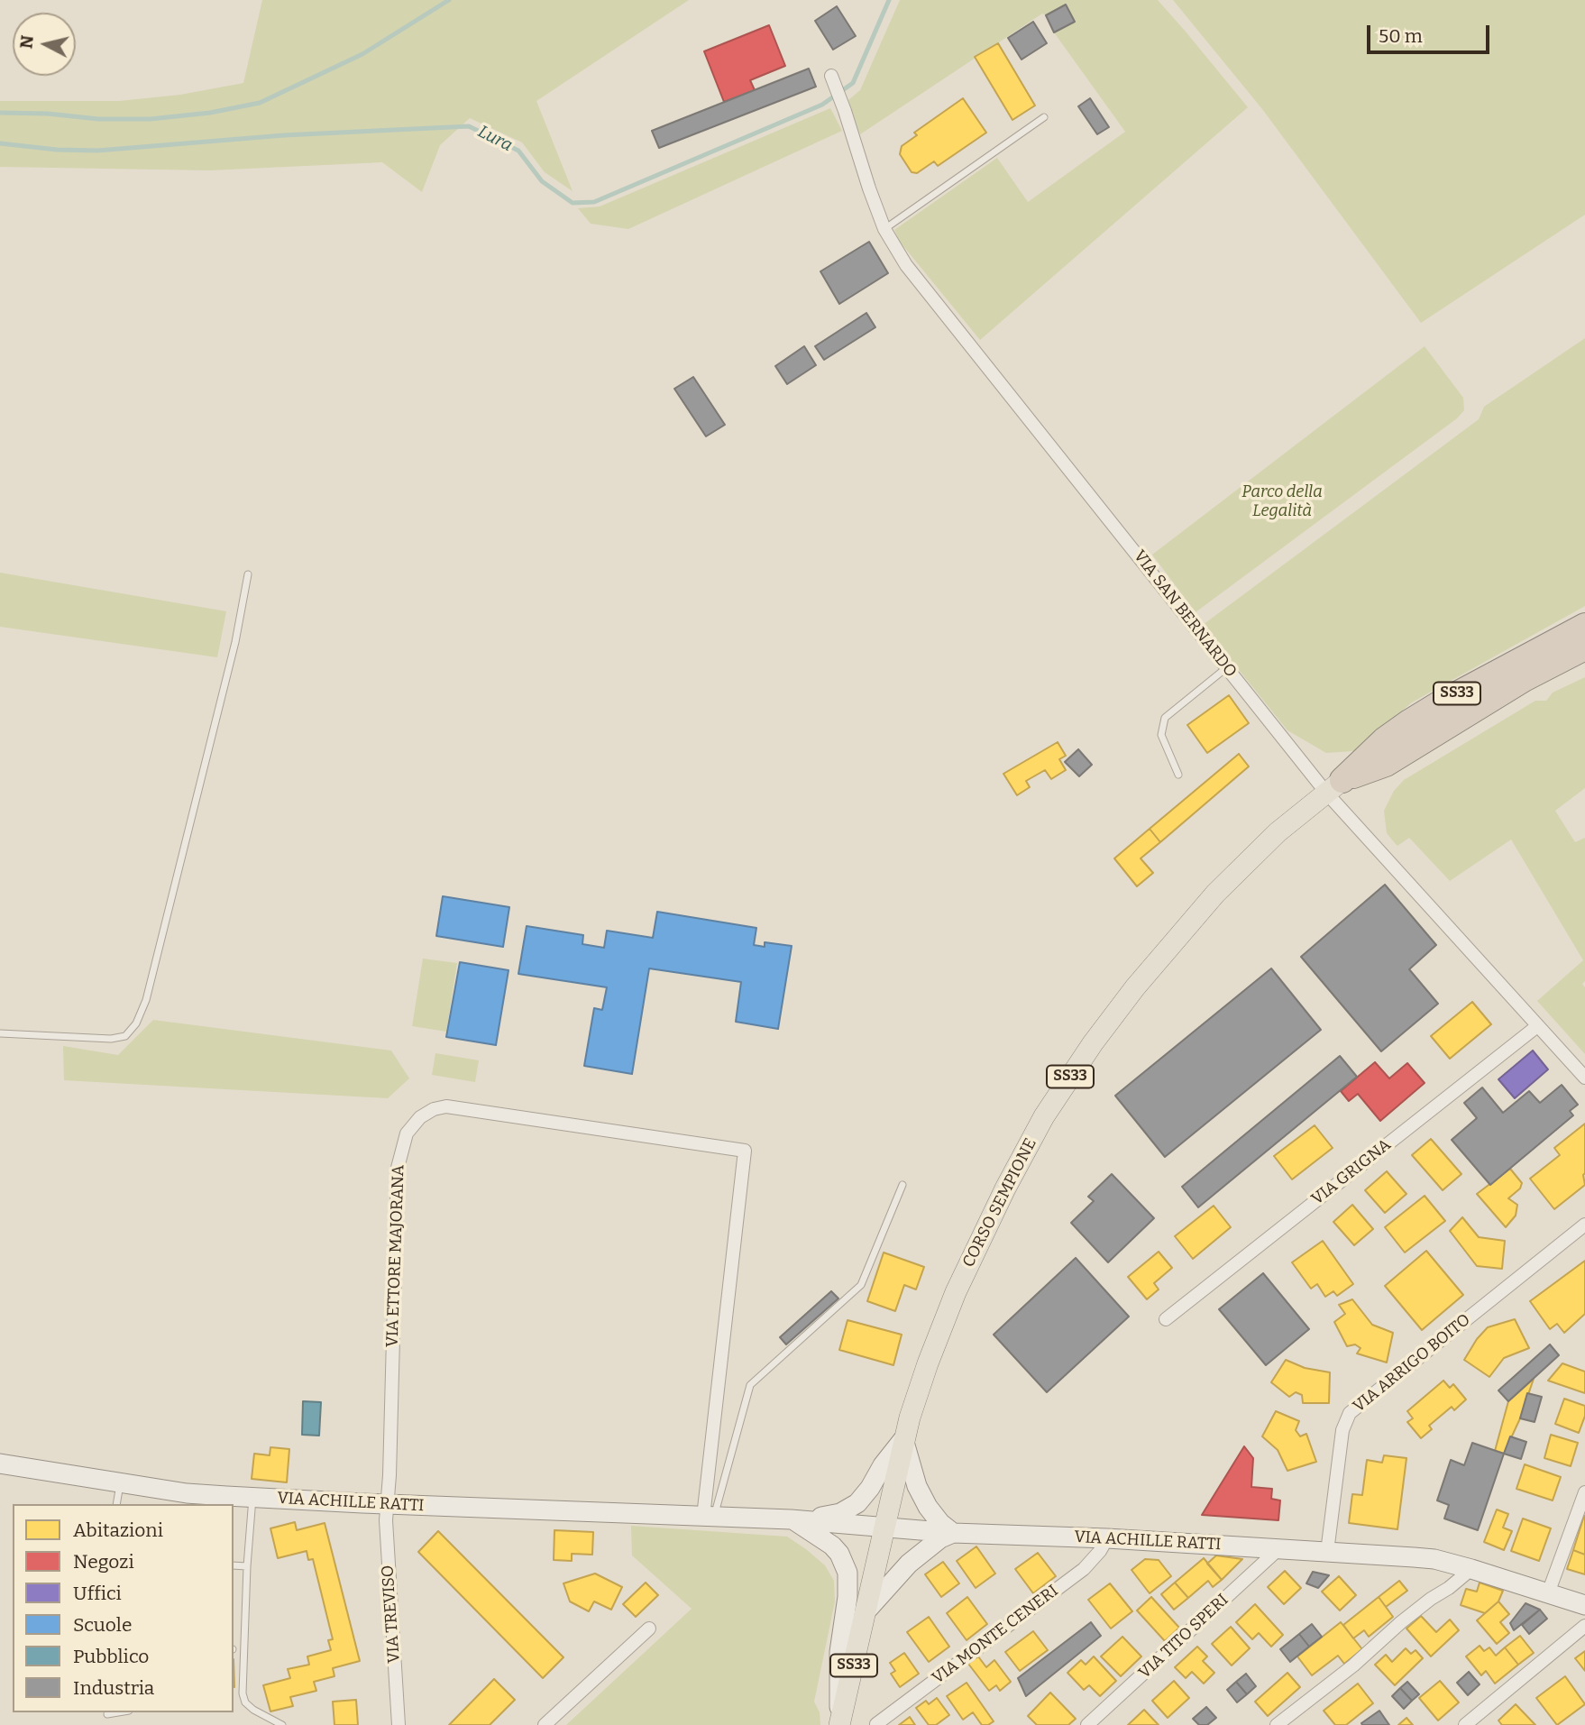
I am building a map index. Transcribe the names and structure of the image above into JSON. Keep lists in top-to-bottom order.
{
  "streets": {
    "highway": ["SS33", "CORSO SEMPIONE"],
    "street": [
      "VIA SAN BERNARDO",
      "VIA GRIGNA",
      "VIA ETTORE MAJORANA",
      "VIA ARRIGO BOITO",
      "VIA ACHILLE RATTI",
      "VIA TREVISO",
      "VIA MONTE CENERI",
      "VIA TITO SPERI"
    ]
  },
  "crossings": [
    ["VIA SAN BERNARDO", "VIA GRIGNA"],
    ["VIA SAN BERNARDO", "CORSO SEMPIONE"],
    ["CORSO SEMPIONE", "VIA ACHILLE RATTI"],
    ["VIA ETTORE MAJORANA", "VIA ACHILLE RATTI"],
    ["VIA ETTORE MAJORANA", "VIA TREVISO"],
    ["VIA ARRIGO BOITO", "VIA ACHILLE RATTI"],
    ["VIA ACHILLE RATTI", "VIA TREVISO"],
    ["VIA ACHILLE RATTI", "VIA MONTE CENERI"],
    ["VIA ACHILLE RATTI", "VIA TITO SPERI"]
  ],
  "water": ["Lura"],
  "parks": ["Parco della Legalità"],
  "legend": [
    "Abitazioni",
    "Negozi",
    "Uffici",
    "Scuole",
    "Pubblico",
    "Industria"
  ],
  "scale_bar": "50 m",
  "north": "left"
}
